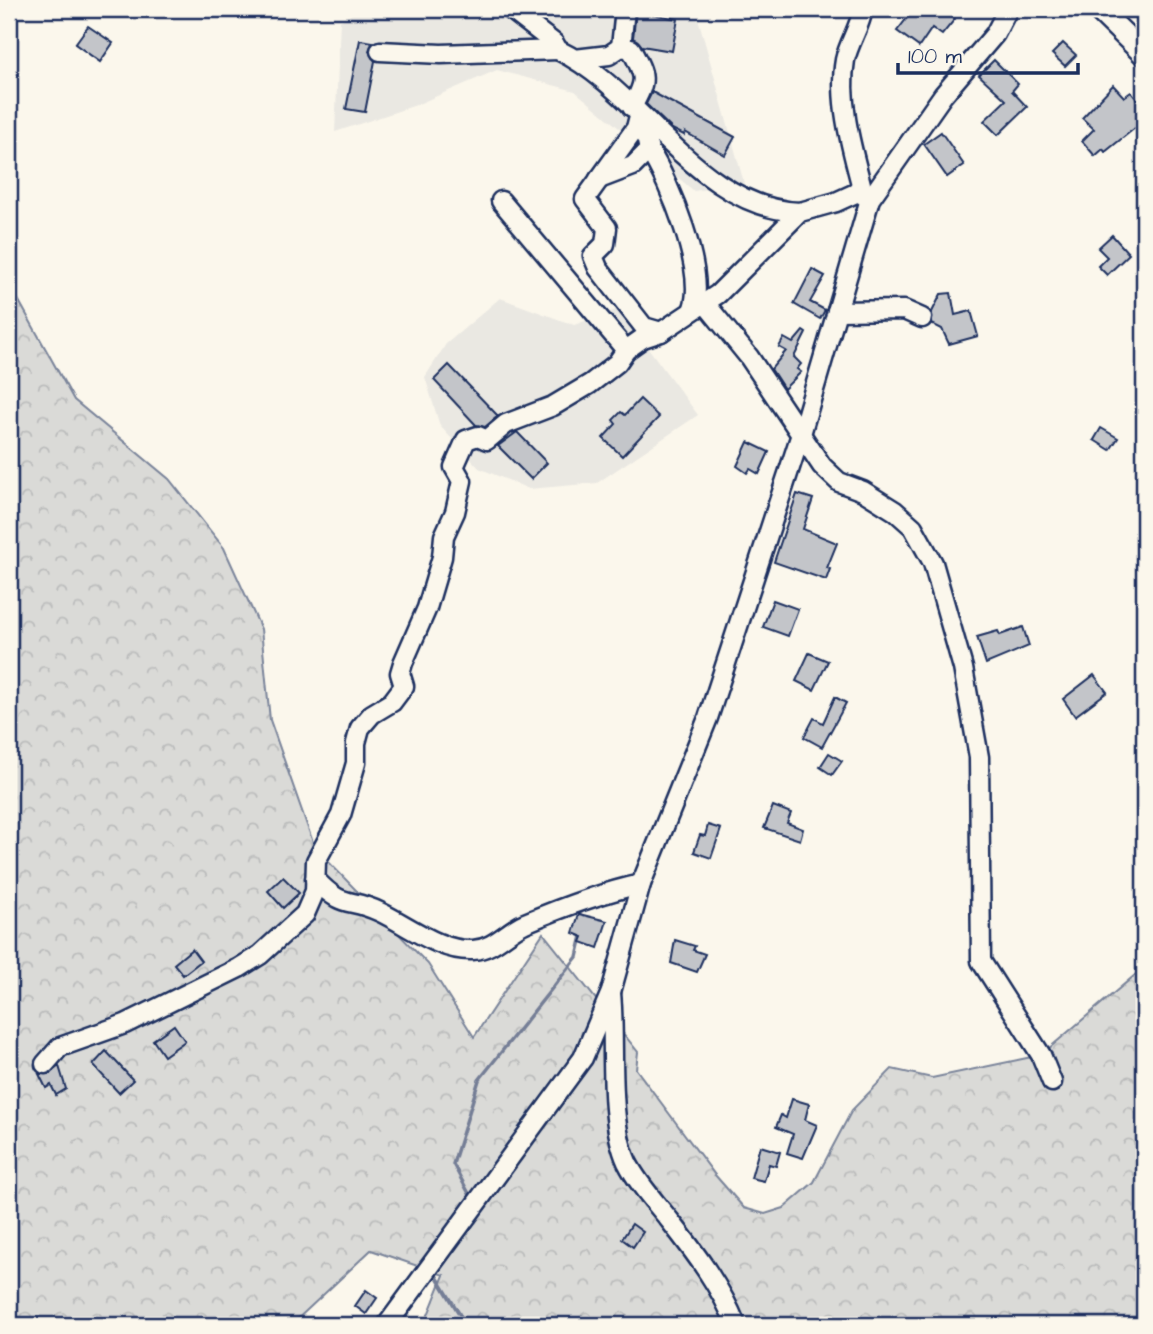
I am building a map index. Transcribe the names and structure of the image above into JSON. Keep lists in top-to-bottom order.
{
  "scale_bar": "100 m"
}
